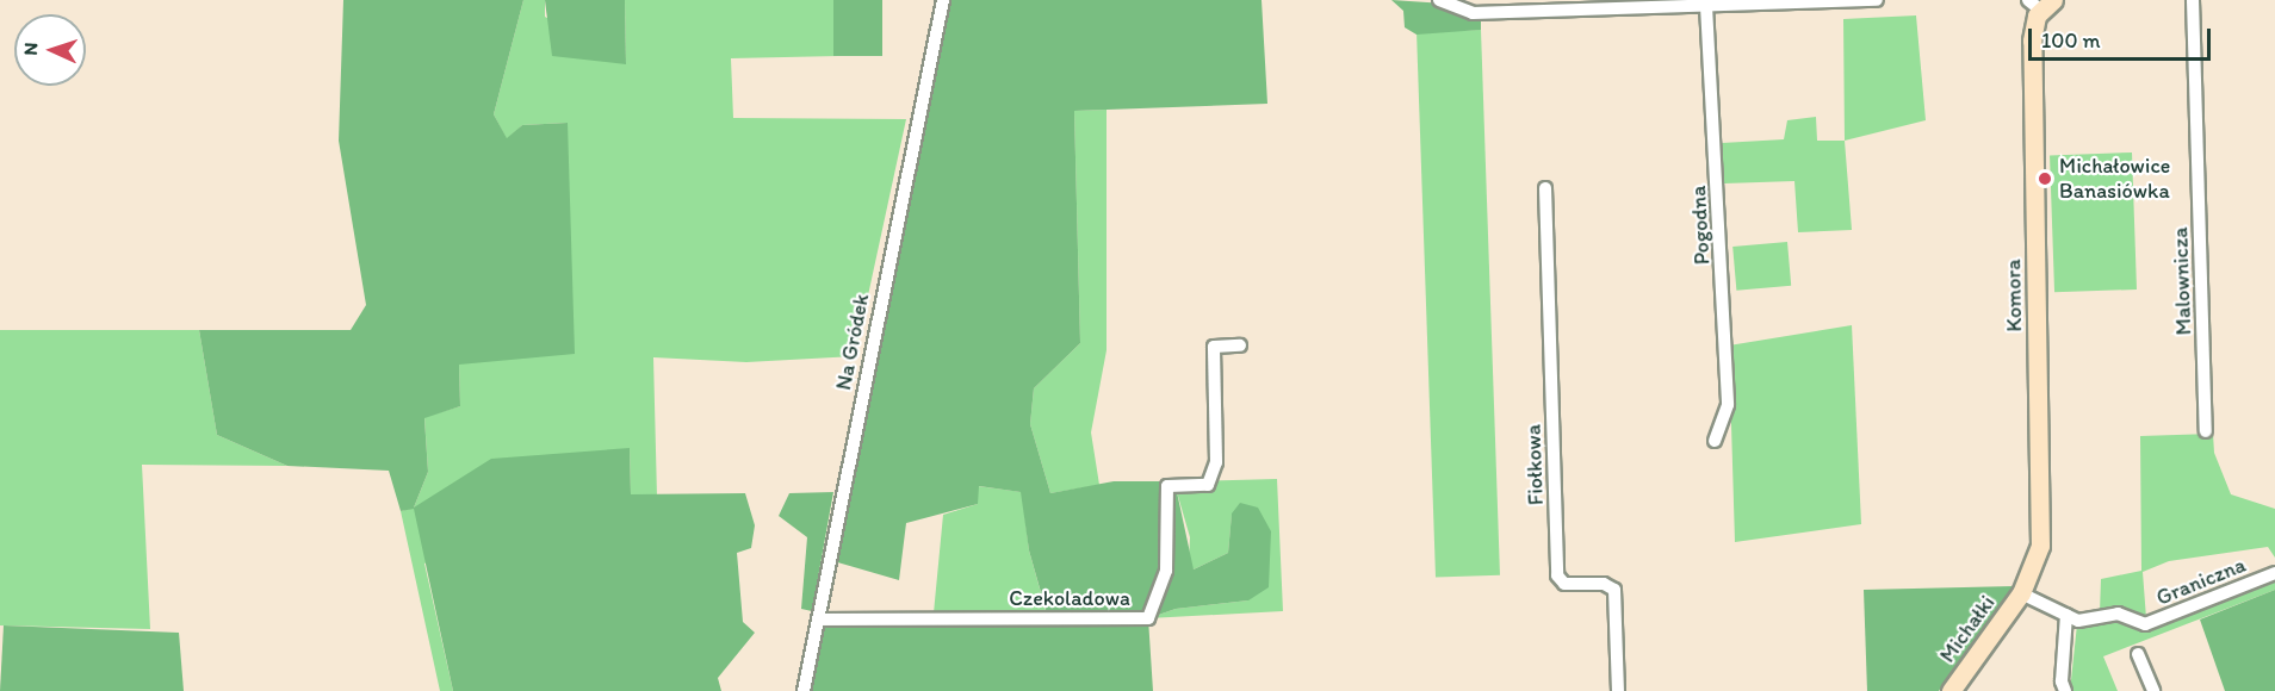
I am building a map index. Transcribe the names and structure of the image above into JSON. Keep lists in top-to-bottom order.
{
  "streets": {
    "street": [
      "Pogodna",
      "Malownicza",
      "Komora",
      "Na Gródek",
      "Fiołkowa",
      "Graniczna",
      "Czekoladowa",
      "Michałki"
    ]
  },
  "crossings": [
    ["Komora", "Graniczna"],
    ["Komora", "Michałki"],
    ["Na Gródek", "Czekoladowa"],
    ["Graniczna", "Michałki"]
  ],
  "places": ["Michałowice Banasiówka"],
  "scale_bar": "100 m",
  "north": "left"
}
